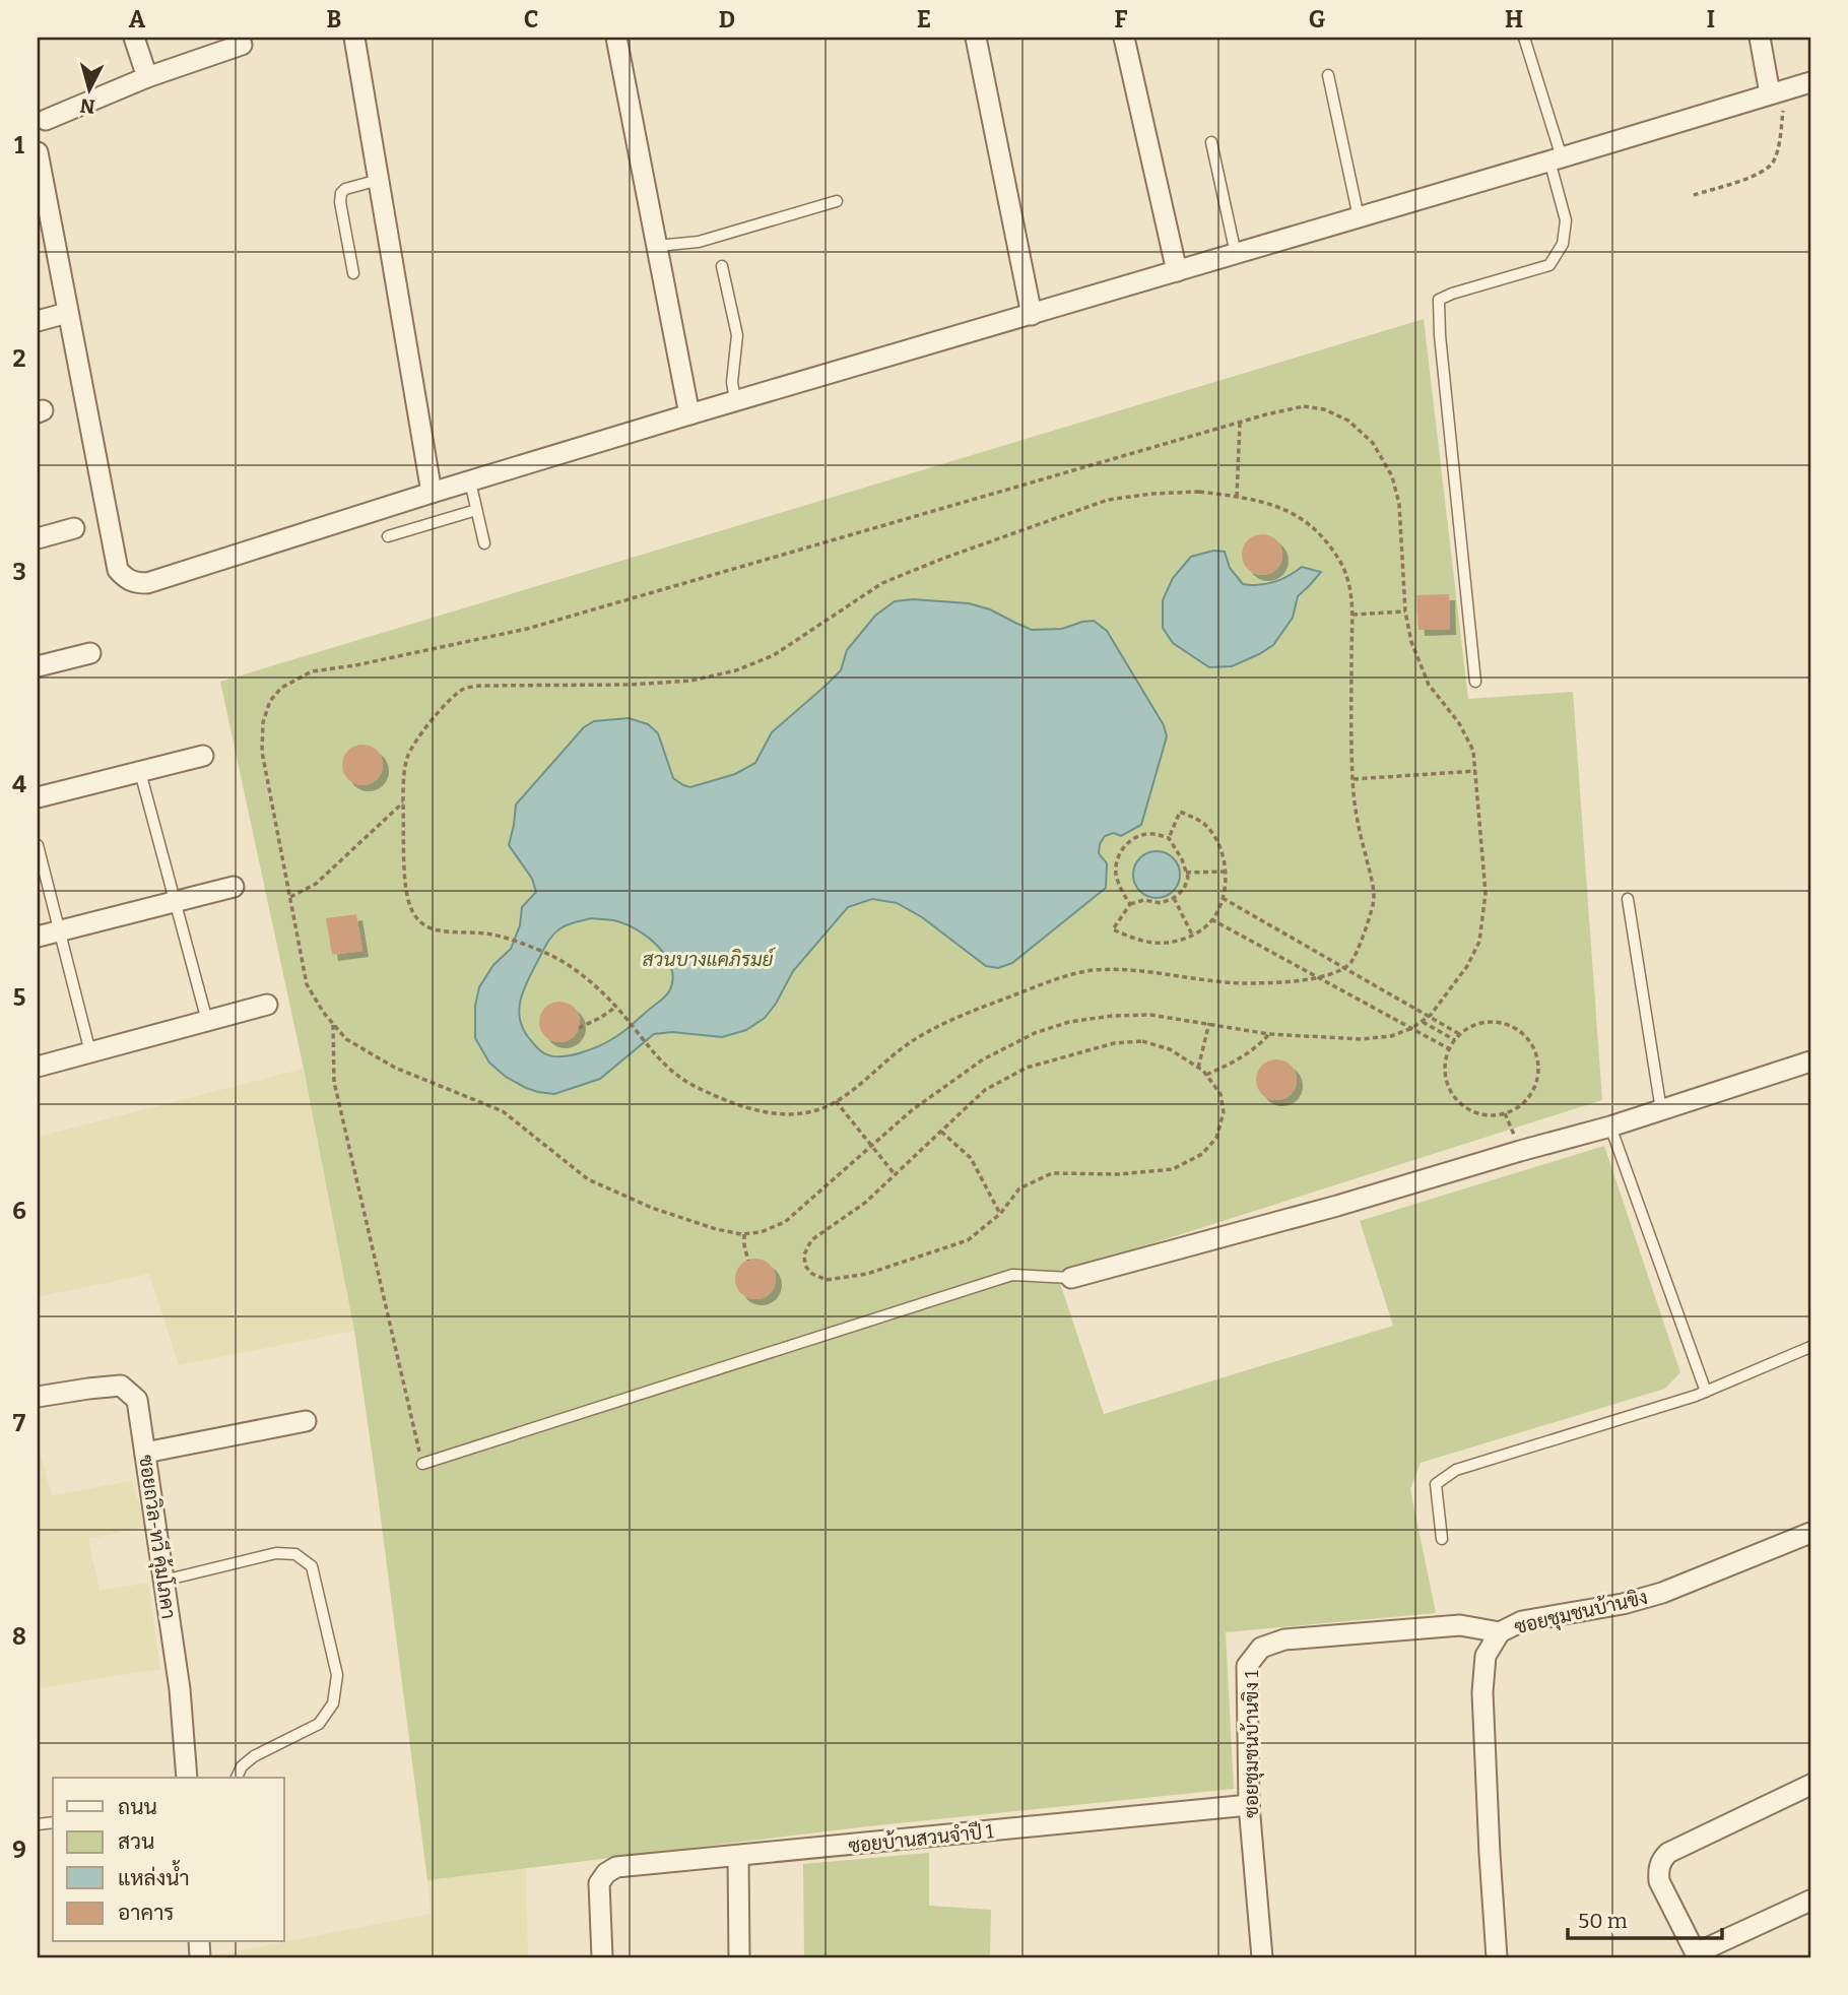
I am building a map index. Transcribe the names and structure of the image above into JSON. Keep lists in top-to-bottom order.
{
  "streets": {
    "street": [
      "ซอยถวิล-ทวี คุ้มโภคา",
      "ซอยชุมชนบ้านขิง",
      "ซอยชุมชนบ้านขิง 1",
      "ซอยบ้านสวนจำปี 1"
    ]
  },
  "crossings": [
    ["ซอยชุมชนบ้านขิง", "ซอยชุมชนบ้านขิง 1"],
    ["ซอยชุมชนบ้านขิง 1", "ซอยบ้านสวนจำปี 1"]
  ],
  "parks": ["สวนบางแคภิรมย์"],
  "legend": [
    "ถนน",
    "สวน",
    "แหล่งน้ำ",
    "อาคาร"
  ],
  "scale_bar": "50 m",
  "north": "bottom",
  "grid": {
    "columns": [
      "A",
      "B",
      "C",
      "D",
      "E",
      "F",
      "G",
      "H",
      "I"
    ],
    "rows": [
      "1",
      "2",
      "3",
      "4",
      "5",
      "6",
      "7",
      "8",
      "9"
    ]
  }
}
